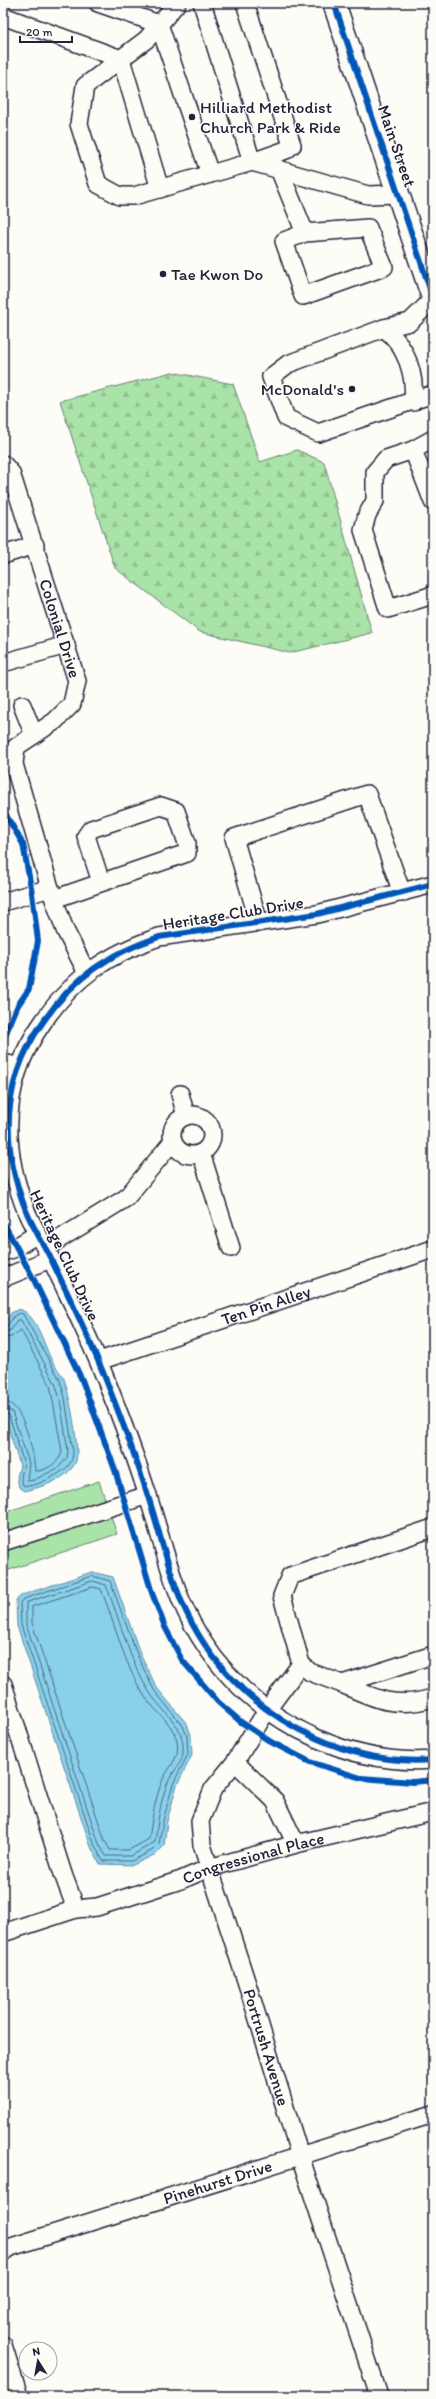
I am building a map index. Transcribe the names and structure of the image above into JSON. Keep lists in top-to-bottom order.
{
  "streets": {
    "main road": ["Main Street"],
    "street": [
      "Colonial Drive",
      "Heritage Club Drive",
      "Ten Pin Alley",
      "Congressional Place",
      "Portrush Avenue",
      "Pinehurst Drive"
    ]
  },
  "crossings": [
    ["Colonial Drive", "Heritage Club Drive"],
    ["Heritage Club Drive", "Ten Pin Alley"],
    ["Heritage Club Drive", "Portrush Avenue"],
    ["Congressional Place", "Portrush Avenue"],
    ["Portrush Avenue", "Pinehurst Drive"]
  ],
  "places": ["Hilliard Methodist Church Park & Ride", "Tae Kwon Do", "McDonald's"],
  "scale_bar": "20 m",
  "north": "top"
}
